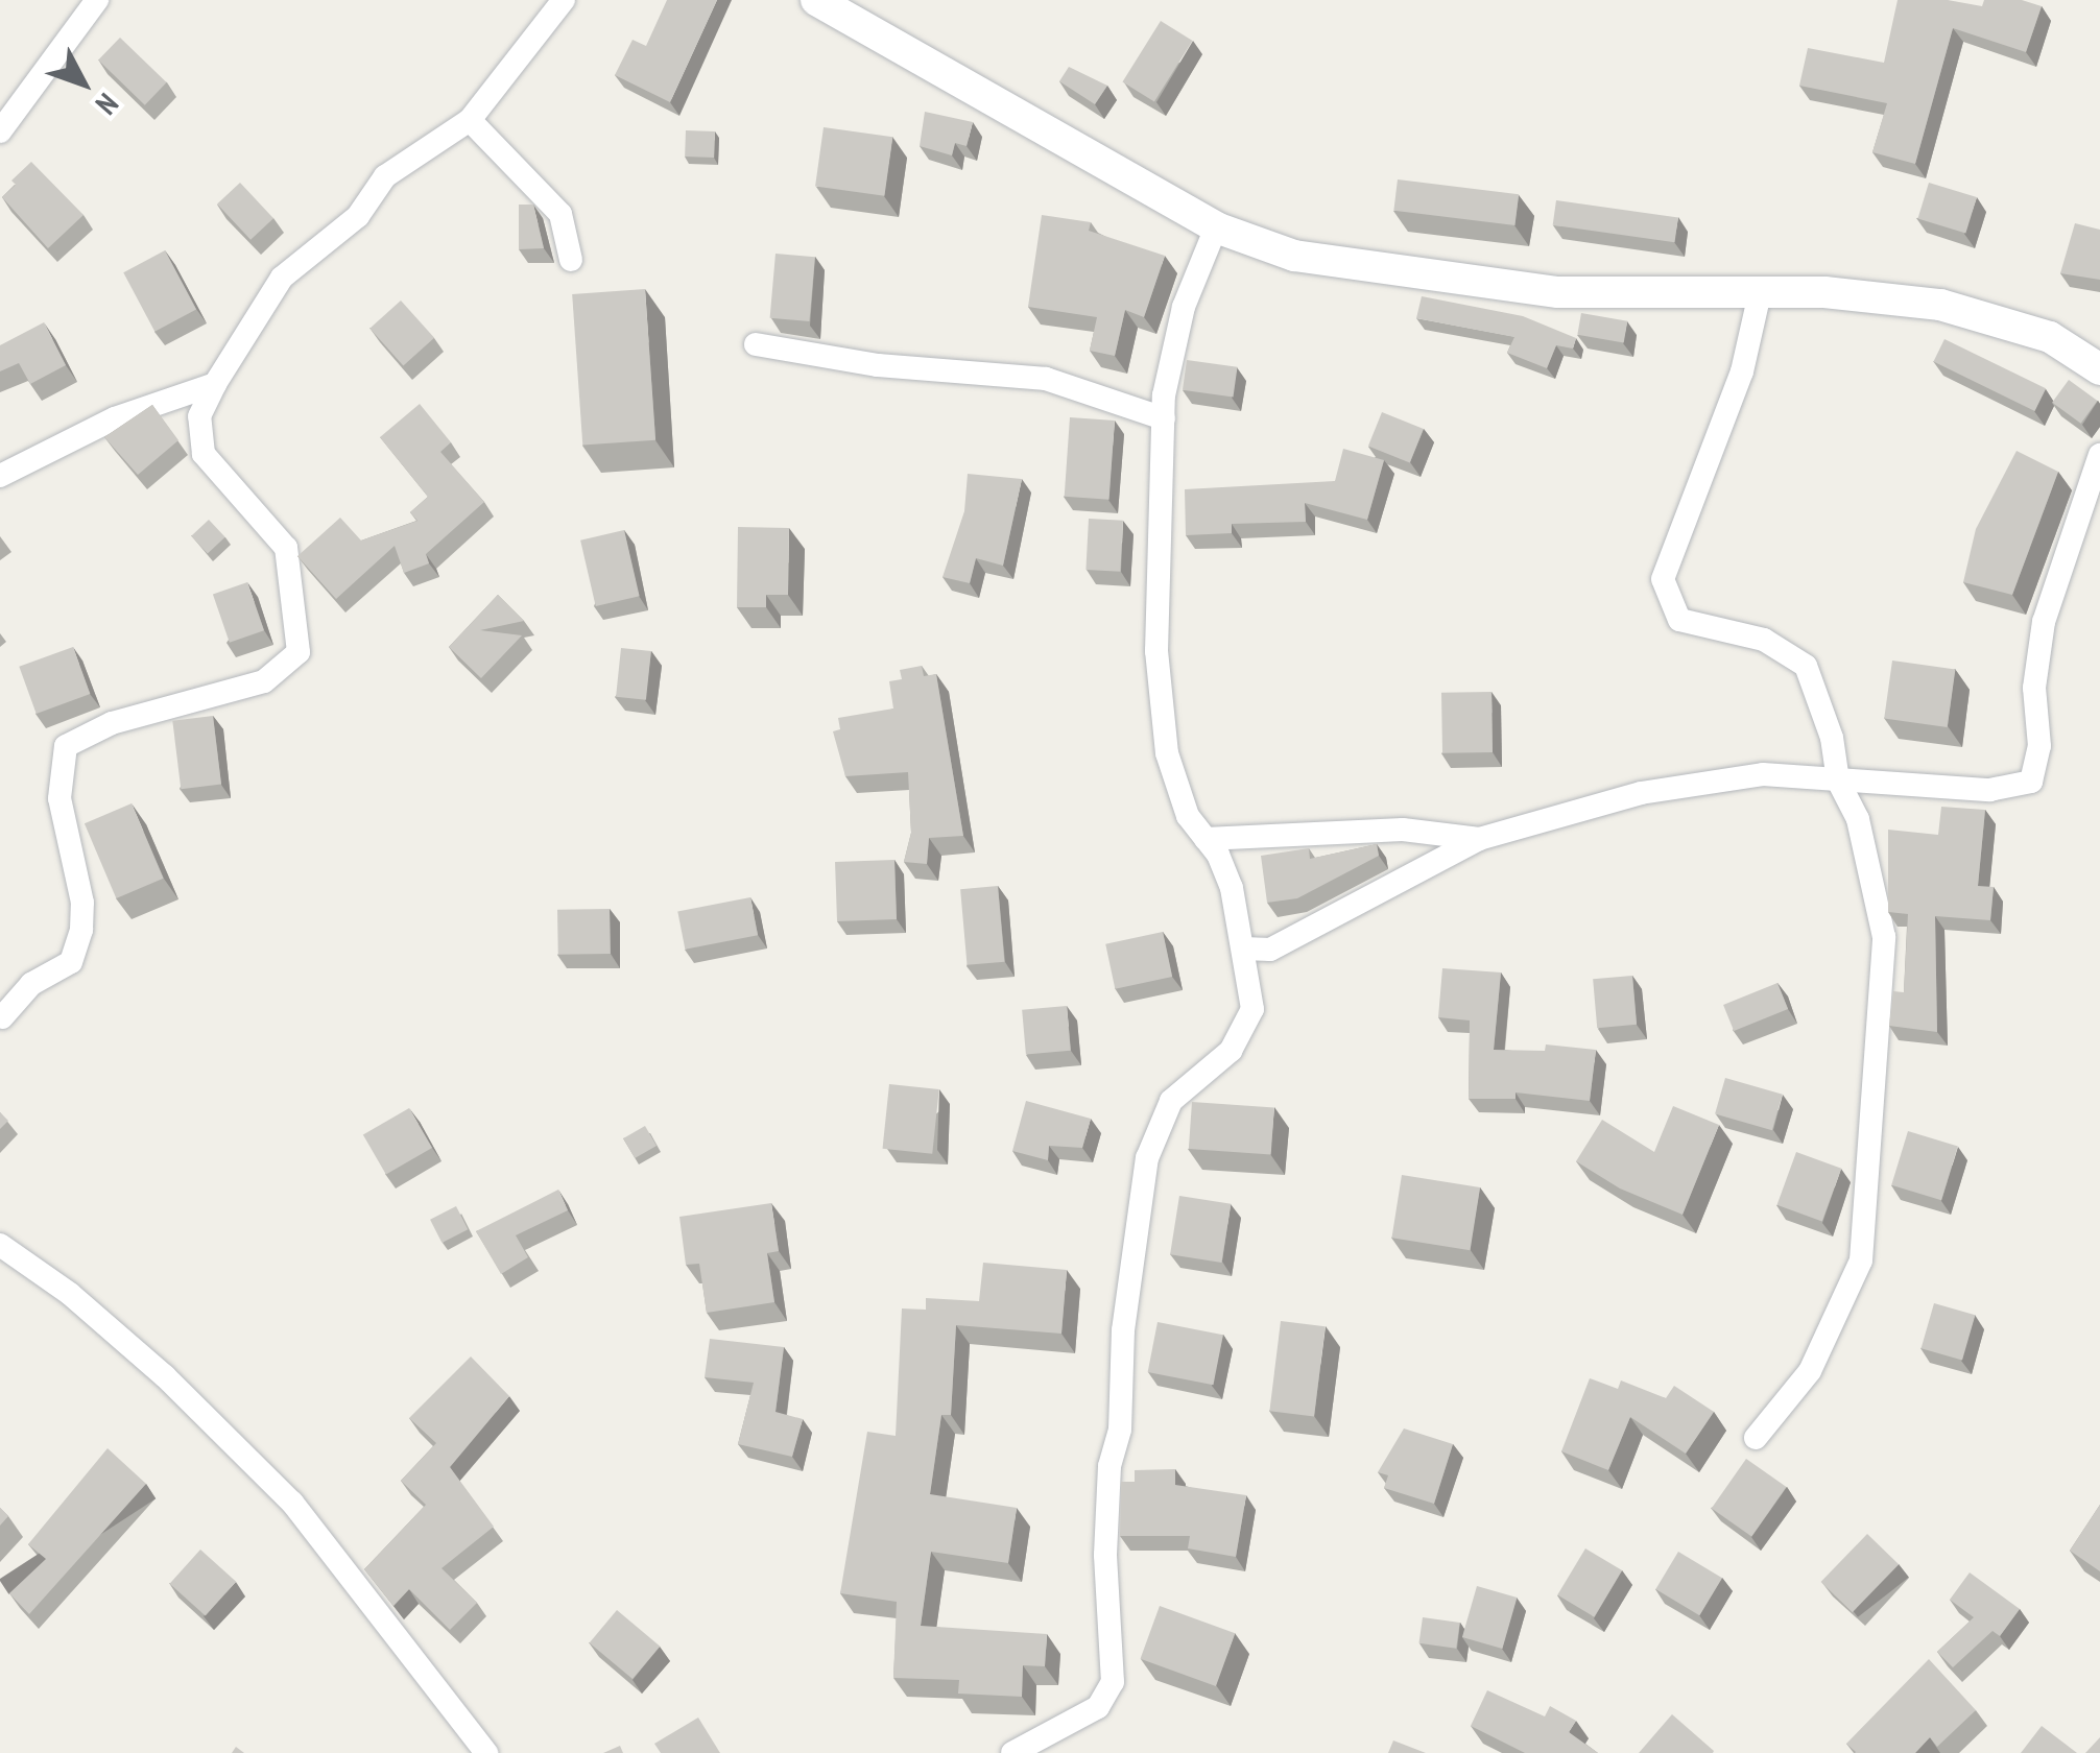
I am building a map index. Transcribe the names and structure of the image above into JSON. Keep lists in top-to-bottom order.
{
  "north": "bottom right"
}
